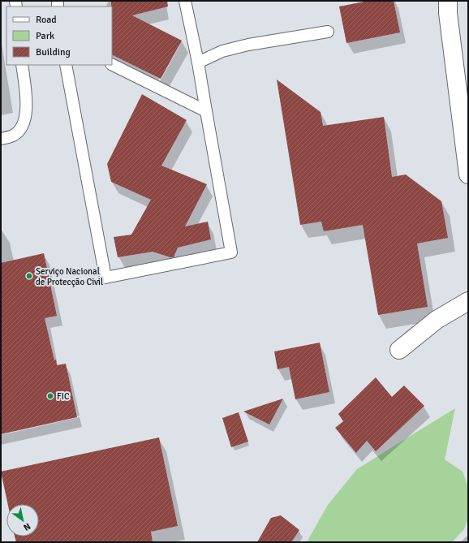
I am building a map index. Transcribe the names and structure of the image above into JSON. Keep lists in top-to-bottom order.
{
  "places": ["Serviço Nacional de Protecção Civil", "FIC"],
  "legend": ["Road", "Park", "Building"],
  "north": "bottom right"
}
